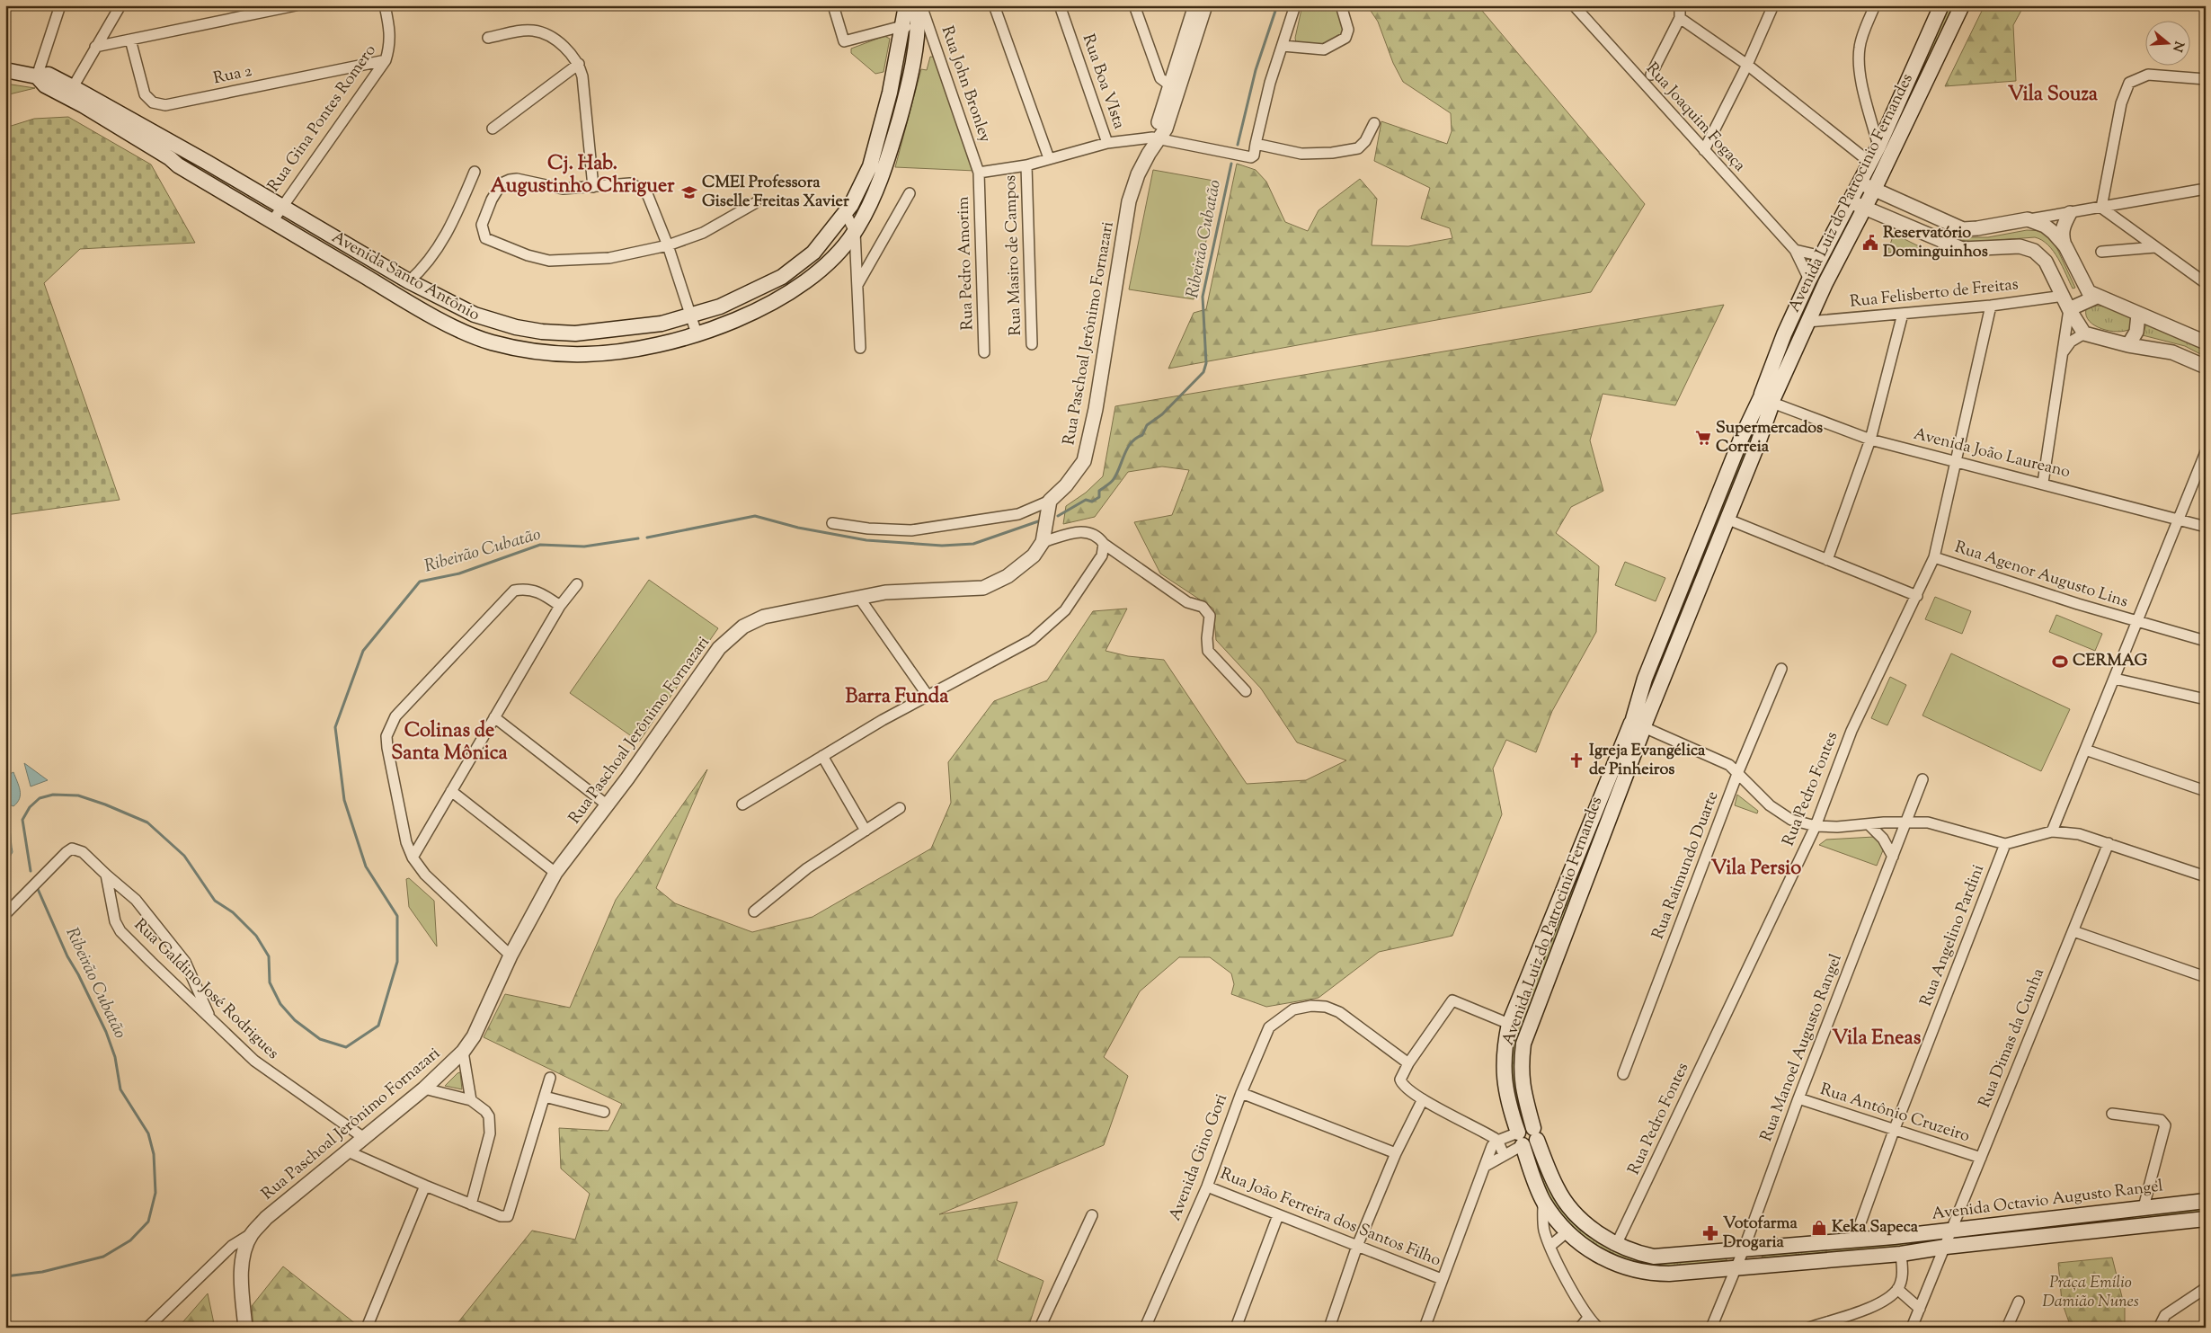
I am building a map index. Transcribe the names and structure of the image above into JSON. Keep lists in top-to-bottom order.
{
  "streets": {
    "main road": ["Avenida Luiz do Patrocinio Fernandes", "Avenida Santo Antônio", "Avenida Octavio Augusto Rangel"],
    "street": [
      "Rua 2",
      "Rua Boa VIsta",
      "Rua John Bronley",
      "Rua Joaquim Fogaça",
      "Rua Gina Pontes Romero",
      "Rua Masiro de Campos",
      "Rua Pedro Amorim",
      "Rua Felisberto de Freitas",
      "Rua Paschoal Jerônimo Fornazari",
      "Avenida João Laureano",
      "Rua Agenor Augusto Lins",
      "Rua Pedro Fontes",
      "Rua Raimundo Duarte",
      "Rua Angelino Pardini",
      "Rua Galdino José Rodrigues",
      "Rua Dimas da Cunha",
      "Rua Manoel Augusto Rangel",
      "Rua Antônio Cruzeiro",
      "Avenida Gino Gori",
      "Rua João Ferreira dos Santos Filho"
    ]
  },
  "crossings": [
    ["Rua 2", "Rua Gina Pontes Romero"],
    ["Rua John Bronley", "Rua Pedro Amorim"],
    ["Rua Joaquim Fogaça", "Avenida Luiz do Patrocinio Fernandes"],
    ["Rua Gina Pontes Romero", "Avenida Santo Antônio"],
    ["Avenida Luiz do Patrocinio Fernandes", "Rua Felisberto de Freitas"],
    ["Avenida Luiz do Patrocinio Fernandes", "Avenida João Laureano"],
    ["Avenida Luiz do Patrocinio Fernandes", "Rua Pedro Fontes"],
    ["Avenida Luiz do Patrocinio Fernandes", "Rua Angelino Pardini"],
    ["Avenida Luiz do Patrocinio Fernandes", "Rua Manoel Augusto Rangel"],
    ["Avenida Luiz do Patrocinio Fernandes", "Avenida Octavio Augusto Rangel"],
    ["Rua Felisberto de Freitas", "Rua Pedro Fontes"],
    ["Rua Paschoal Jerônimo Fornazari", "Rua Galdino José Rodrigues"],
    ["Avenida João Laureano", "Rua Pedro Fontes"],
    ["Rua Agenor Augusto Lins", "Rua Pedro Fontes"],
    ["Rua Angelino Pardini", "Rua Antônio Cruzeiro"],
    ["Rua Dimas da Cunha", "Rua Antônio Cruzeiro"],
    ["Rua Dimas da Cunha", "Avenida Octavio Augusto Rangel"],
    ["Rua Manoel Augusto Rangel", "Rua Antônio Cruzeiro"],
    ["Avenida Gino Gori", "Rua João Ferreira dos Santos Filho"]
  ],
  "districts": [
    "Vila Souza",
    "Cj. Hab. Augustinho Chriguer",
    "Barra Funda",
    "Colinas de Santa Mônica",
    "Vila Persio",
    "Vila Eneas"
  ],
  "water": ["Ribeirão Cubatão"],
  "parks": ["Praça Emílio Damião Nunes"],
  "places": {
    "school or university": ["CMEI Professora Giselle Freitas Xavier"],
    "public building": ["Reservatório Dominguinhos"],
    "supermarket": ["Supermercados Correia"],
    "sports": ["CERMAG"],
    "church": ["Igreja Evangélica de Pinheiros"],
    "shop": ["Keka Sapeca"],
    "pharmacy": ["Votofarma Drogaria"]
  },
  "north": "right"
}
